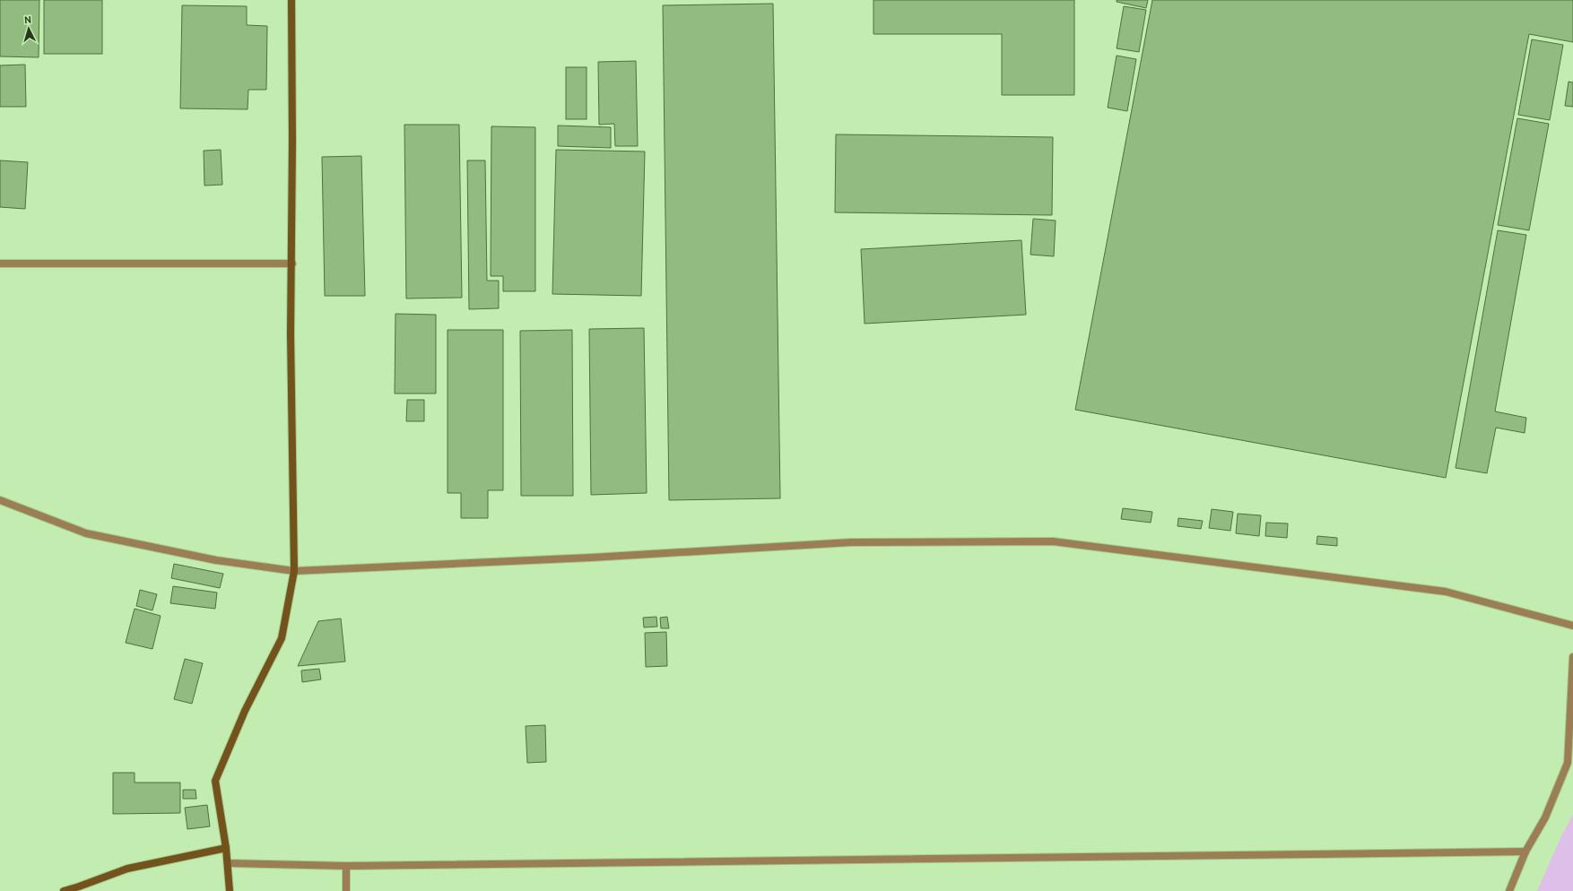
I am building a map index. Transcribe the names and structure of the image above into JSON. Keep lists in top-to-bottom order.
{
  "north": "top"
}
